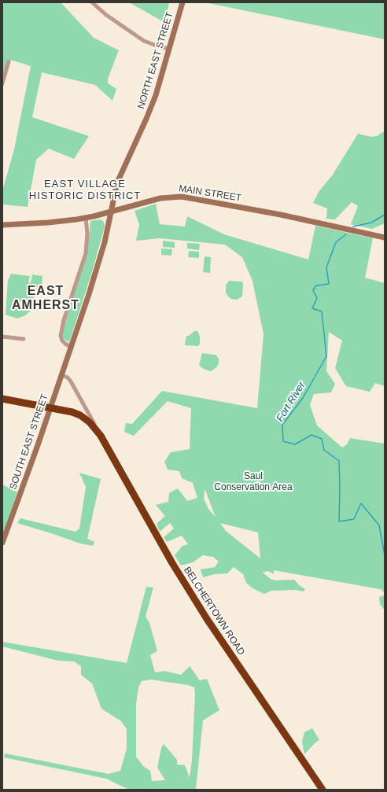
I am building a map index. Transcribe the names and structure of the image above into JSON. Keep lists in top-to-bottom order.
{
  "streets": {
    "highway": ["BELCHERTOWN ROAD"],
    "main road": ["NORTH EAST STREET", "MAIN STREET", "SOUTH EAST STREET"]
  },
  "crossings": [
    ["NORTH EAST STREET", "MAIN STREET"],
    ["NORTH EAST STREET", "SOUTH EAST STREET"],
    ["MAIN STREET", "SOUTH EAST STREET"],
    ["SOUTH EAST STREET", "BELCHERTOWN ROAD"]
  ],
  "districts": ["EAST VILLAGE HISTORIC DISTRICT", "EAST AMHERST"],
  "water": ["Fort River"],
  "parks": ["Saul Conservation Area"]
}
